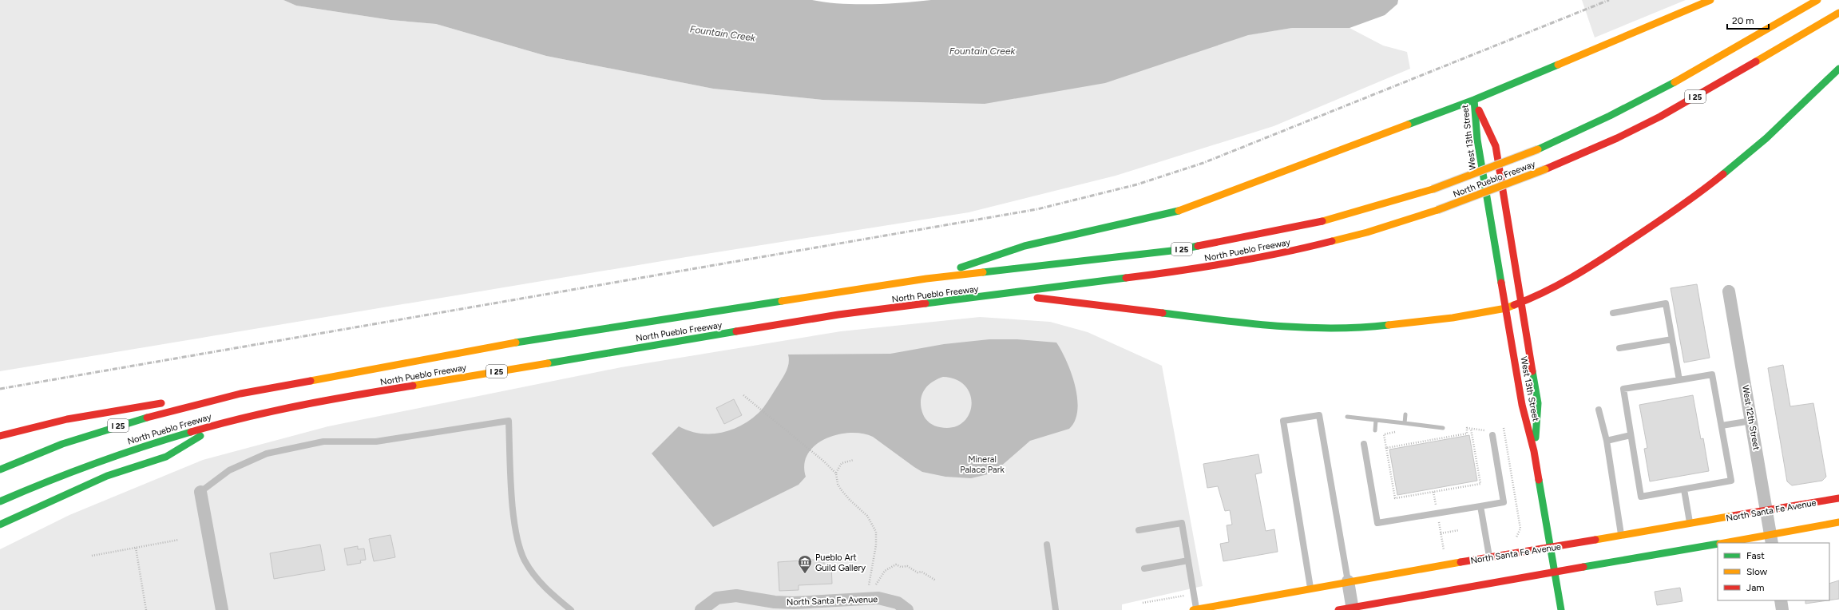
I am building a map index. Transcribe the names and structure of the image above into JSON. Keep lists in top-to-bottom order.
{
  "streets": {
    "main road": [
      "I 25",
      "West 13th Street",
      "North Pueblo Freeway",
      "North Santa Fe Avenue"
    ],
    "street": ["West 12th Street"]
  },
  "crossings": [
    ["West 13th Street", "North Santa Fe Avenue"],
    ["West 12th Street", "North Santa Fe Avenue"]
  ],
  "water": ["Fountain Creek"],
  "parks": ["Mineral Palace Park"],
  "places": {
    "museum": ["Pueblo Art Guild Gallery"]
  },
  "legend": ["Fast", "Slow", "Jam"],
  "scale_bar": "20 m"
}
